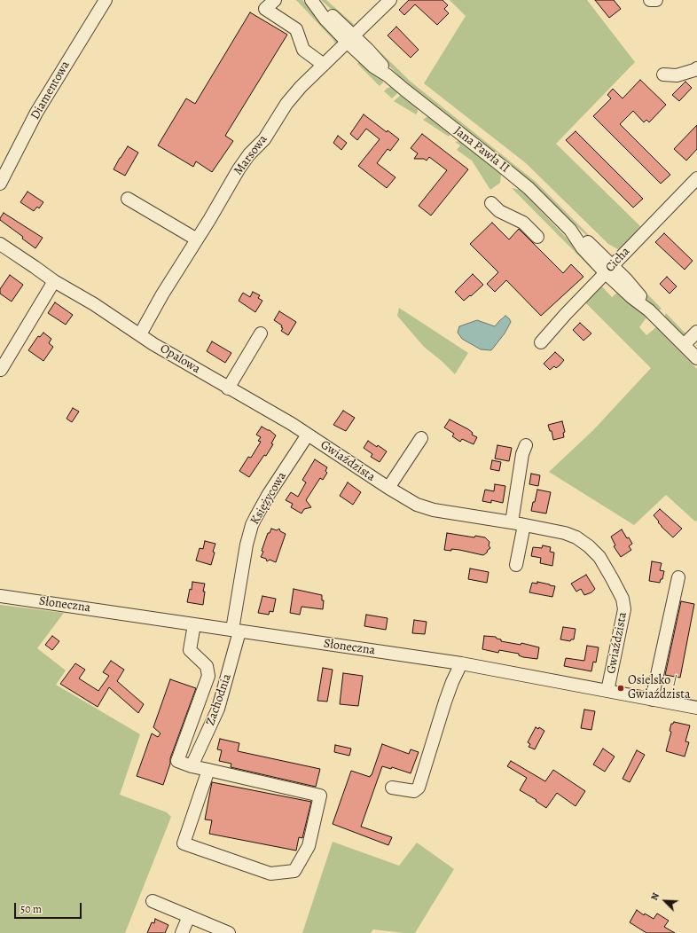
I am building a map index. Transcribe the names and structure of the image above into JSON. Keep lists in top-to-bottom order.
{
  "streets": {
    "street": [
      "Diamentowa",
      "Jana Pawła II",
      "Marsowa",
      "Cicha",
      "Opalowa",
      "Gwiaździsta",
      "Księżycowa",
      "Słoneczna",
      "Zachodnia"
    ]
  },
  "crossings": [
    ["Jana Pawła II", "Marsowa"],
    ["Jana Pawła II", "Cicha"],
    ["Marsowa", "Opalowa"],
    ["Opalowa", "Gwiaździsta"],
    ["Opalowa", "Księżycowa"],
    ["Gwiaździsta", "Księżycowa"],
    ["Gwiaździsta", "Słoneczna"],
    ["Księżycowa", "Słoneczna"],
    ["Księżycowa", "Zachodnia"],
    ["Słoneczna", "Zachodnia"]
  ],
  "places": ["Osielsko / Gwiaździsta"],
  "scale_bar": "50 m",
  "north": "top left"
}
